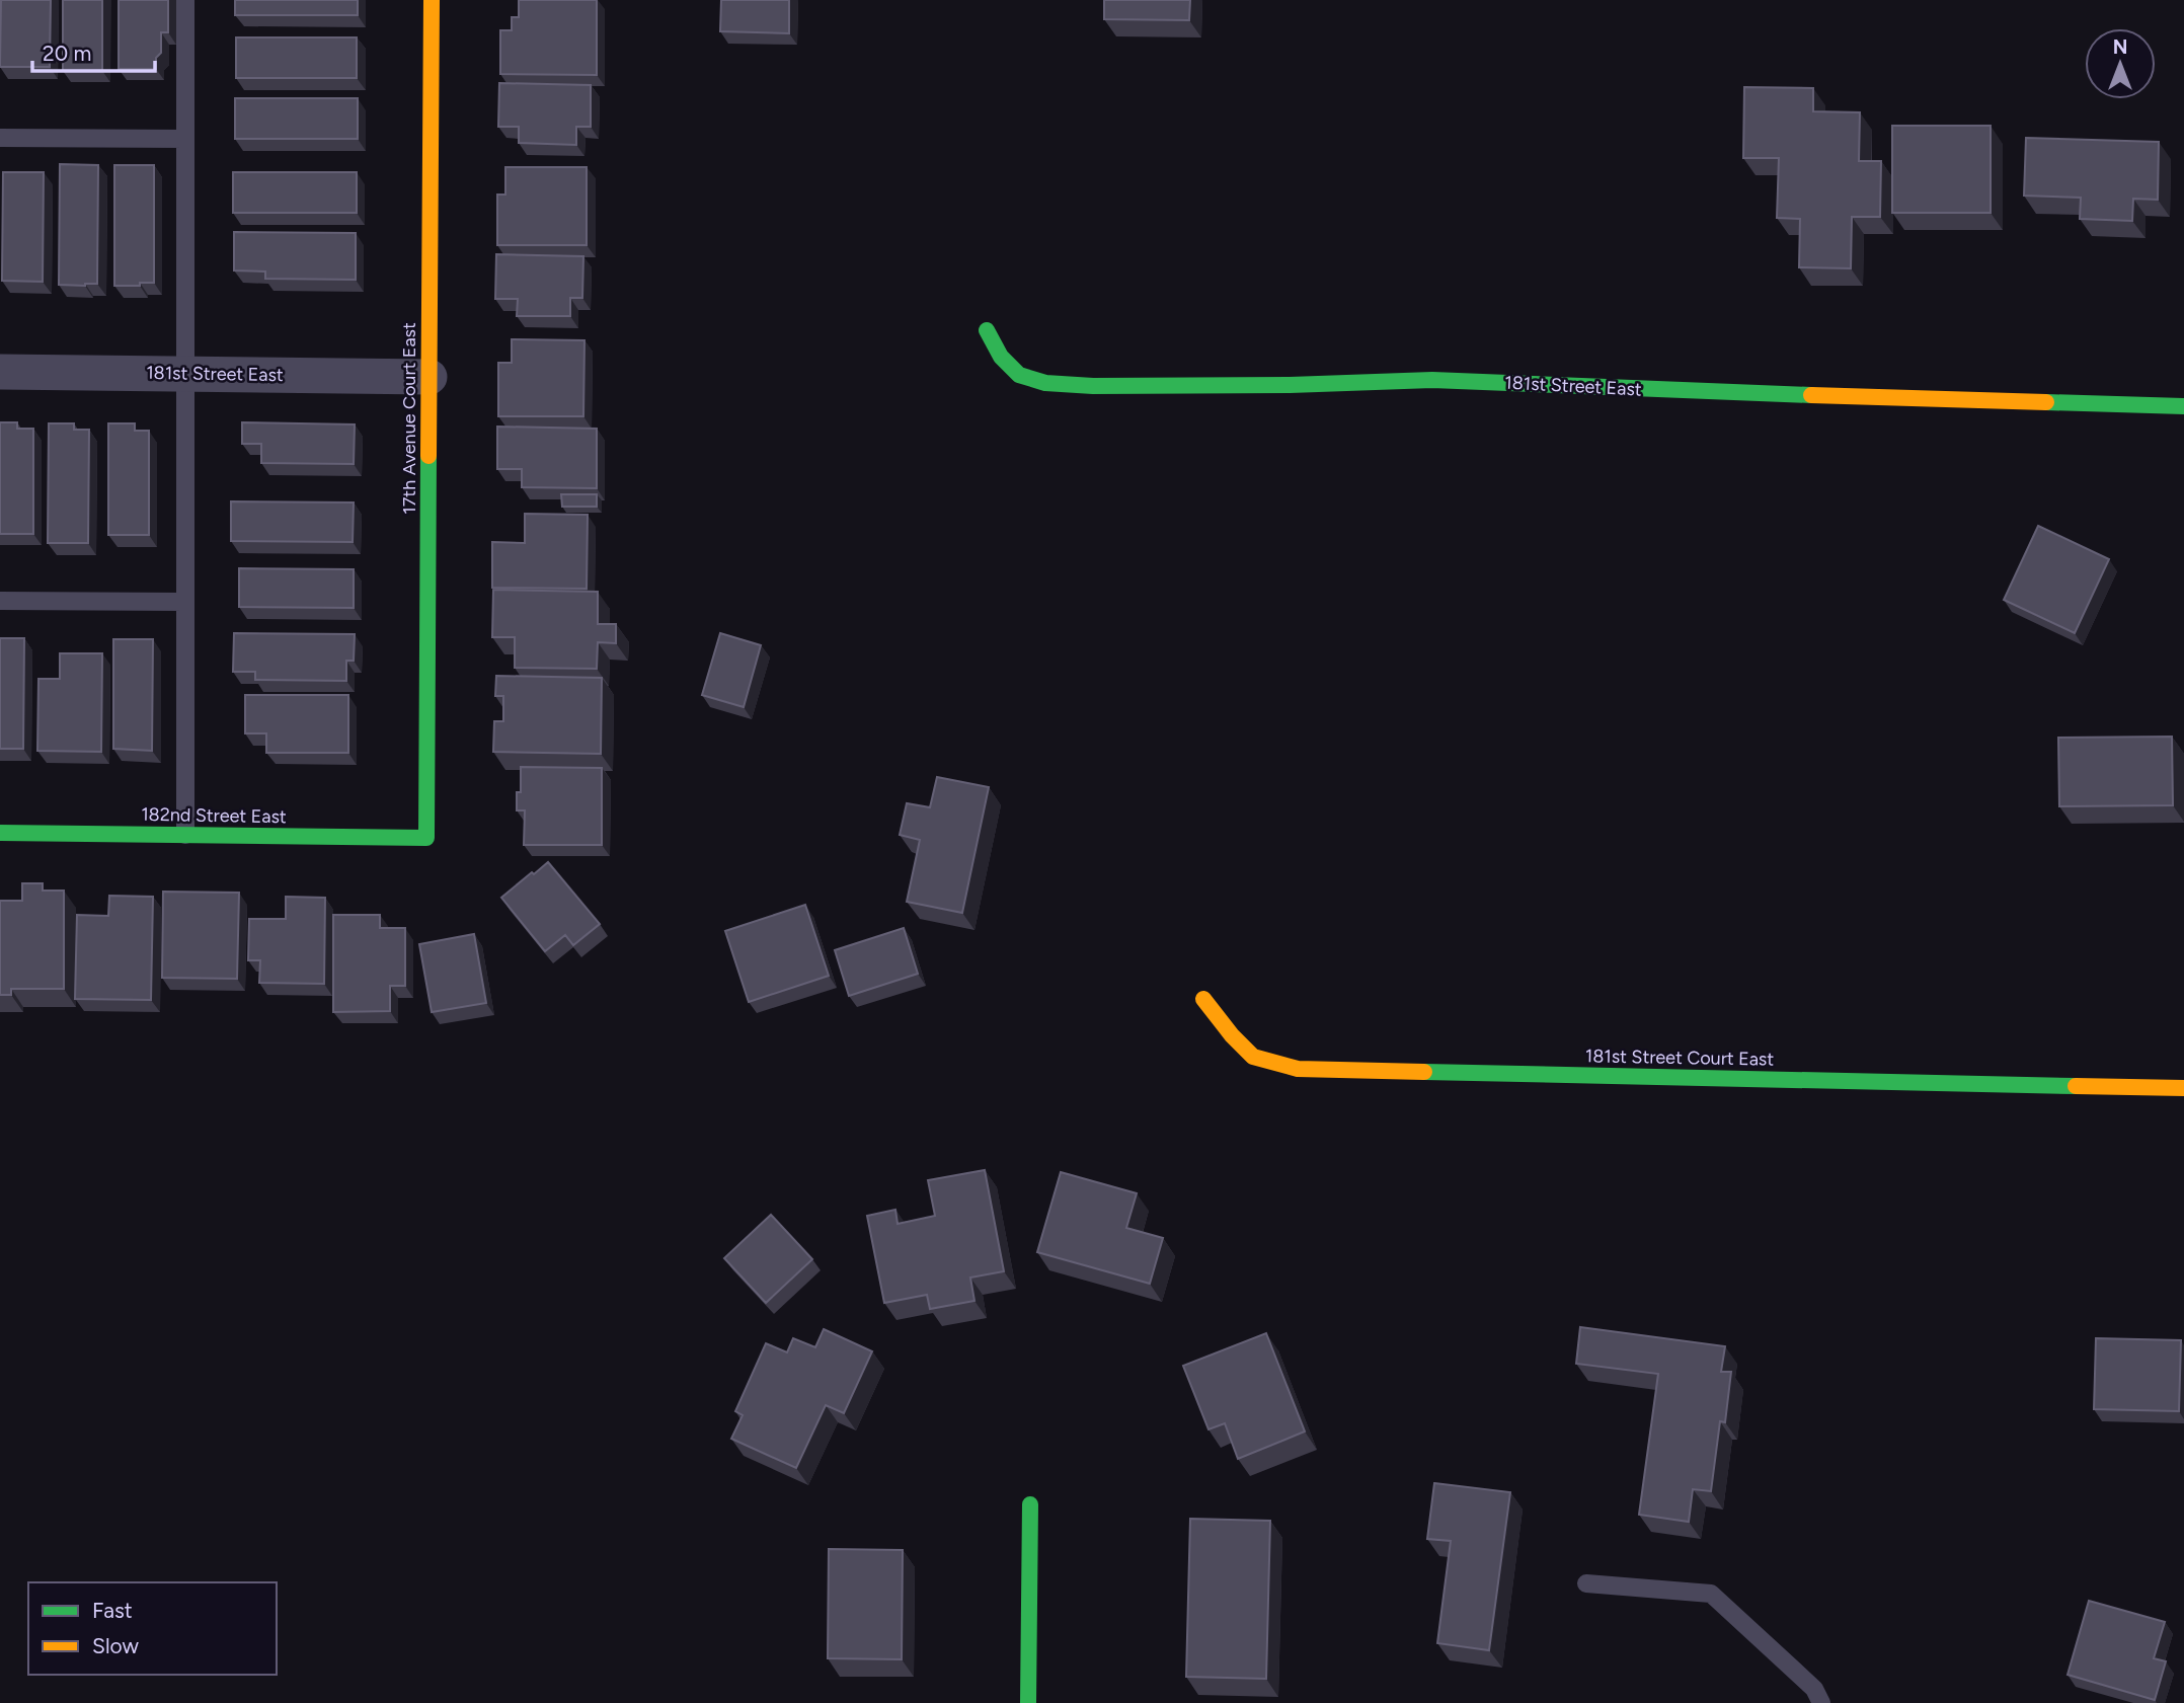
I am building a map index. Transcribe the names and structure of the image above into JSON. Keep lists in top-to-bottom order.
{
  "streets": {
    "street": [
      "181st Street East",
      "17th Avenue Court East",
      "182nd Street East",
      "181st Street Court East"
    ]
  },
  "crossings": [
    ["181st Street East", "17th Avenue Court East"],
    ["17th Avenue Court East", "182nd Street East"]
  ],
  "legend": ["Fast", "Slow"],
  "scale_bar": "20 m",
  "north": "top"
}
